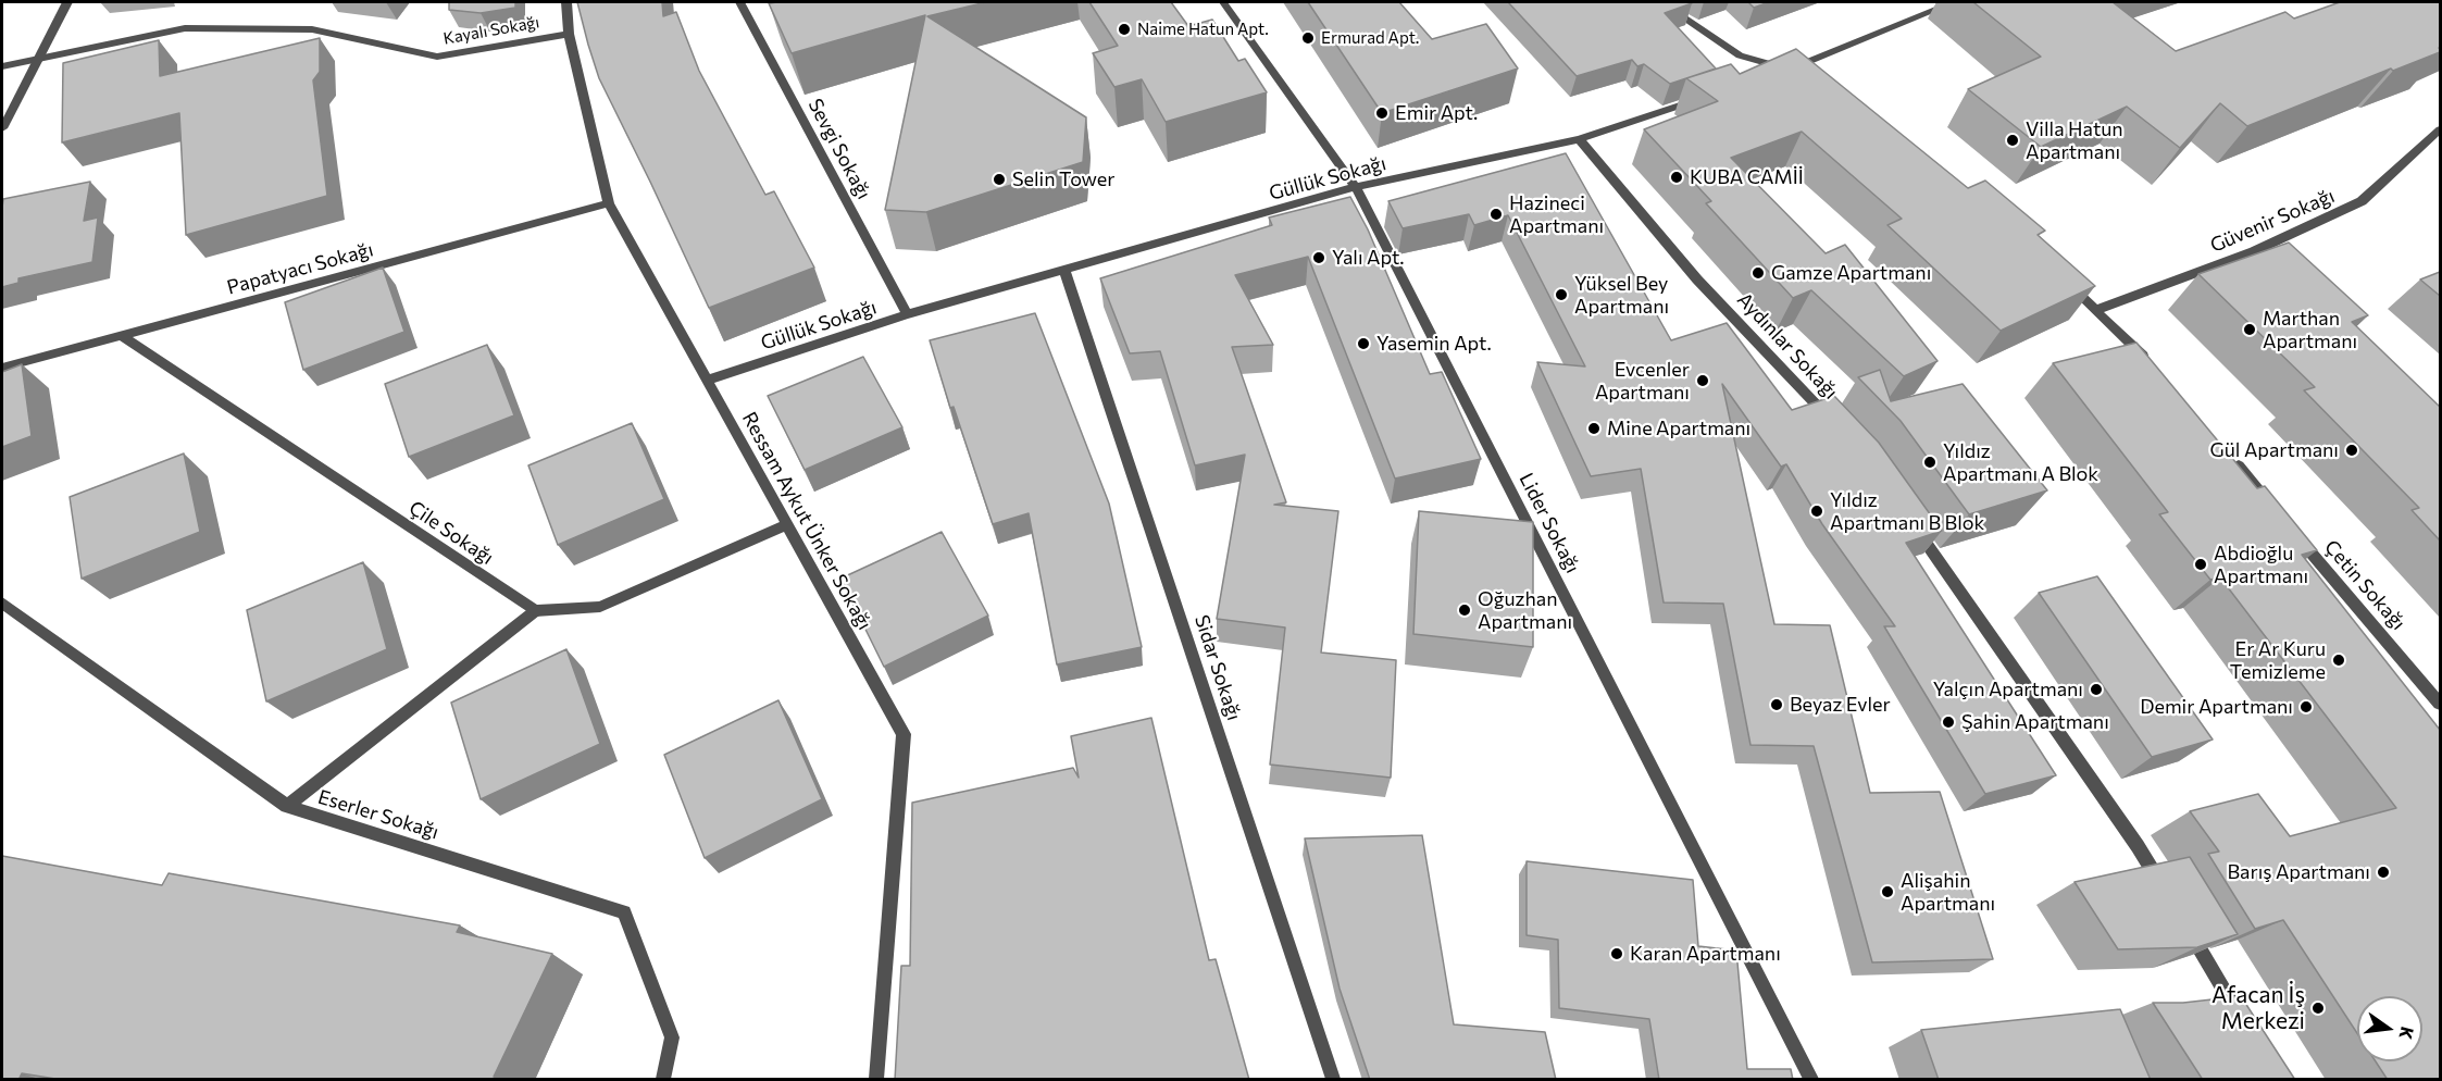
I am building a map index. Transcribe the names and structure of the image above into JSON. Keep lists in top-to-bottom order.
{
  "streets": {
    "street": [
      "Kayalı Sokağı",
      "Sevgi Sokağı",
      "Güllük Sokağı",
      "Güvenir Sokağı",
      "Papatyacı Sokağı",
      "Aydınlar Sokağı",
      "Ressam Aykut Ünker Sokağı",
      "Lider Sokağı",
      "Çile Sokağı",
      "Çetin Sokağı",
      "Sidar Sokağı",
      "Eserler Sokağı"
    ]
  },
  "crossings": [
    ["Kayalı Sokağı", "Ressam Aykut Ünker Sokağı"],
    ["Sevgi Sokağı", "Güllük Sokağı"],
    ["Güllük Sokağı", "Aydınlar Sokağı"],
    ["Güllük Sokağı", "Ressam Aykut Ünker Sokağı"],
    ["Güllük Sokağı", "Lider Sokağı"],
    ["Güllük Sokağı", "Sidar Sokağı"],
    ["Papatyacı Sokağı", "Ressam Aykut Ünker Sokağı"],
    ["Papatyacı Sokağı", "Çile Sokağı"]
  ],
  "places": [
    "Naime Hatun Apt.",
    "Ermurad Apt.",
    "Emir Apt.",
    "Villa Hatun Apartmanı",
    "KUBA CAMİİ",
    "Selin Tower",
    "Hazineci Apartmanı",
    "Yalı Apt.",
    "Gamze Apartmanı",
    "Yüksel Bey Apartmanı",
    "Marthan Apartmanı",
    "Yasemin Apt.",
    "Evcenler Apartmanı",
    "Mine Apartmanı",
    "Gül Apartmanı",
    "Yıldız Apartmanı A Blok",
    "Yıldız Apartmanı B Blok",
    "Abdioğlu Apartmanı",
    "Oğuzhan Apartmanı",
    "Er Ar Kuru Temizleme",
    "Yalçın Apartmanı",
    "Beyaz Evler",
    "Demir Apartmanı",
    "Şahin Apartmanı",
    "Barış Apartmanı",
    "Alişahin Apartmanı",
    "Karan Apartmanı",
    "Afacan İş Merkezi"
  ],
  "north": "right"
}
